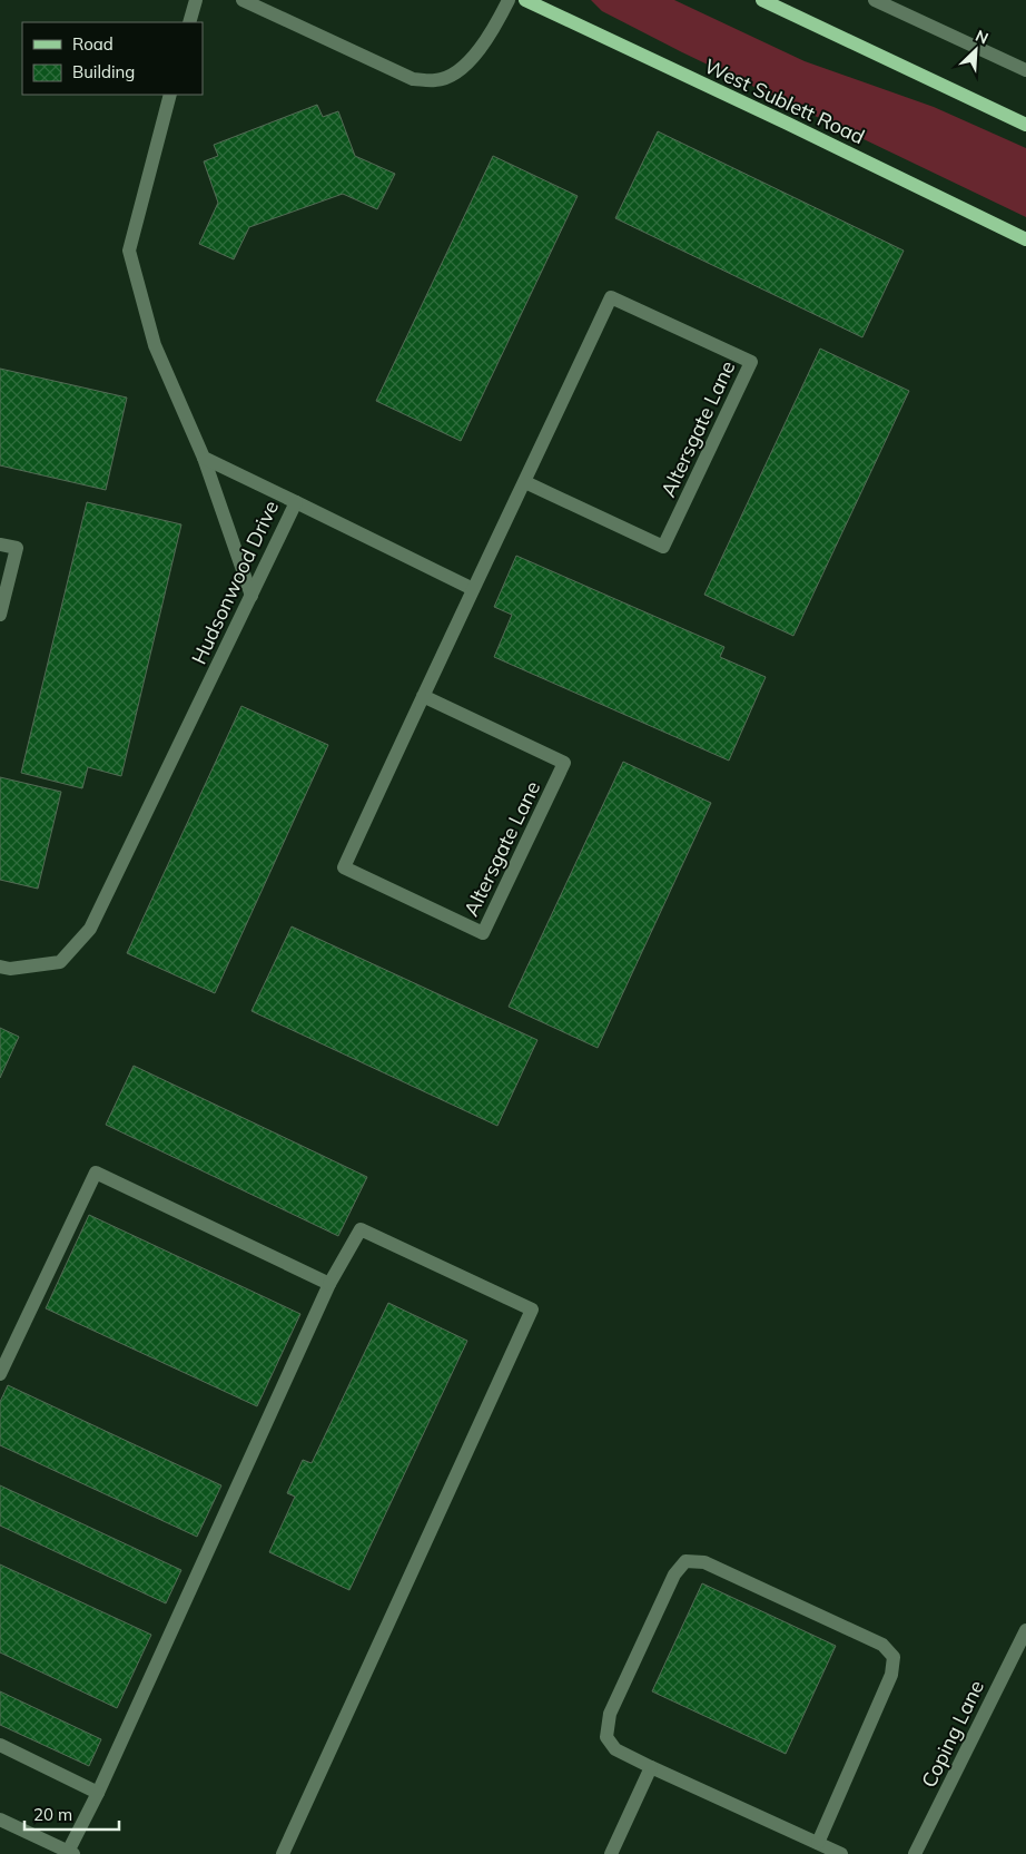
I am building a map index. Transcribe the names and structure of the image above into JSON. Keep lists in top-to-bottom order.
{
  "streets": {
    "main road": ["West Sublett Road"],
    "street": ["Altersgate Lane", "Hudsonwood Drive", "Coping Lane"]
  },
  "legend": ["Road", "Building"],
  "scale_bar": "20 m",
  "north": "top right"
}
